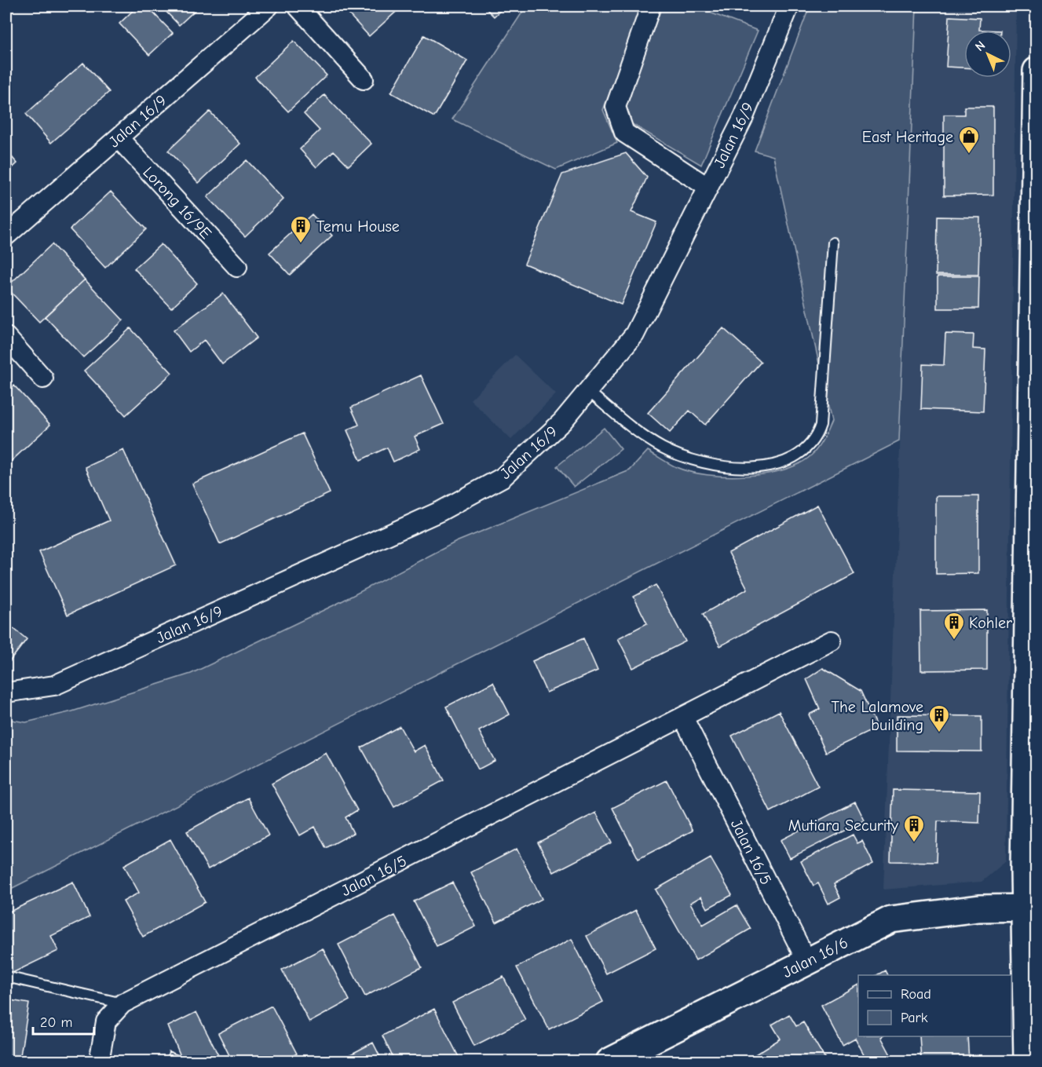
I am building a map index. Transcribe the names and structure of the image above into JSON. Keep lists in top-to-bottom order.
{
  "streets": {
    "main road": ["Jalan 16/6"],
    "street": ["Jalan 16/9", "Lorong 16/9E", "Jalan 16/5"]
  },
  "crossings": [
    ["Jalan 16/9", "Lorong 16/9E"],
    ["Jalan 16/5", "Jalan 16/6"]
  ],
  "places": {
    "shop": ["East Heritage"],
    "building": [
      "Temu House",
      "Kohler",
      "The Lalamove building",
      "Mutiara Security"
    ]
  },
  "legend": ["Road", "Park"],
  "scale_bar": "20 m",
  "north": "top left"
}
